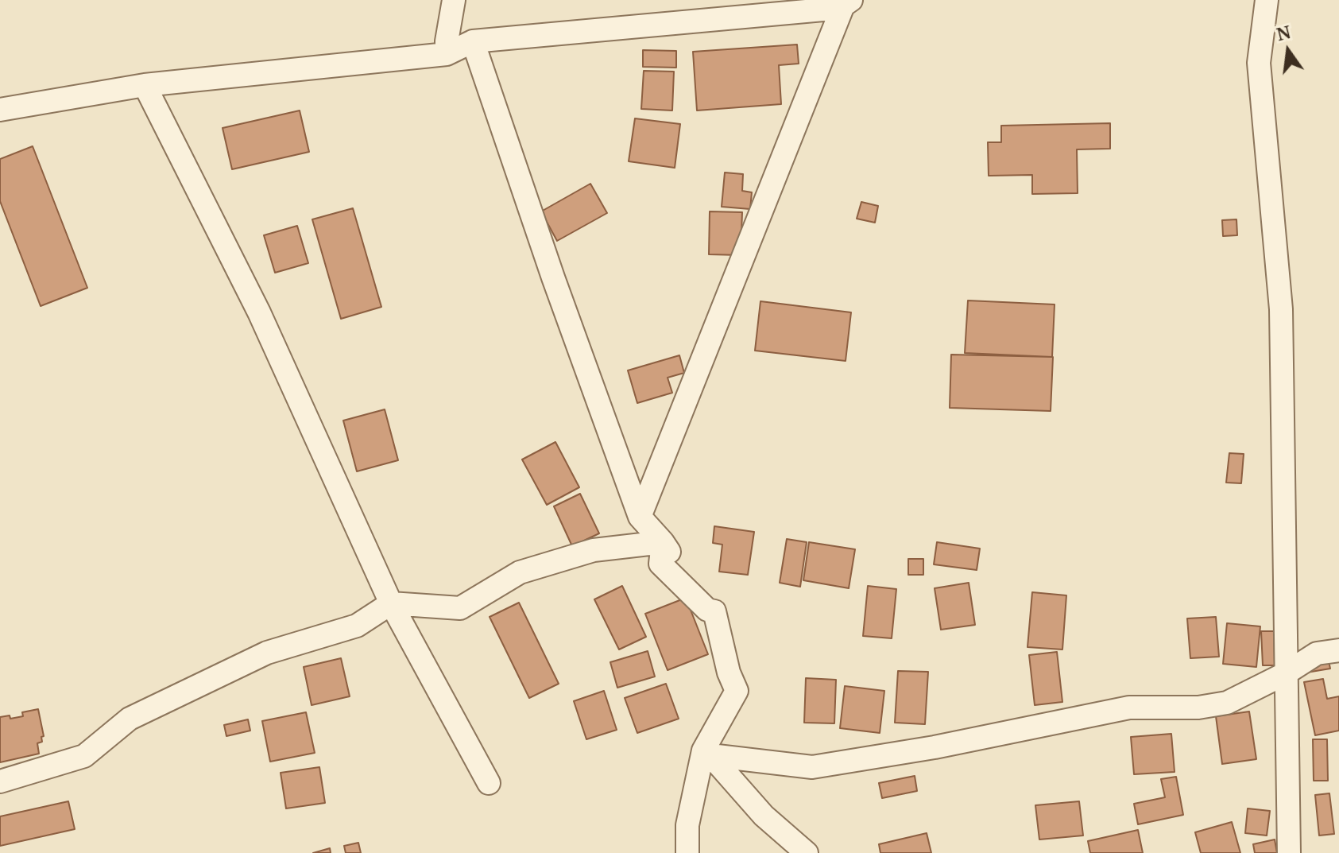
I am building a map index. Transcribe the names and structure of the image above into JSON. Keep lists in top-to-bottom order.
{
  "north": "top"
}
